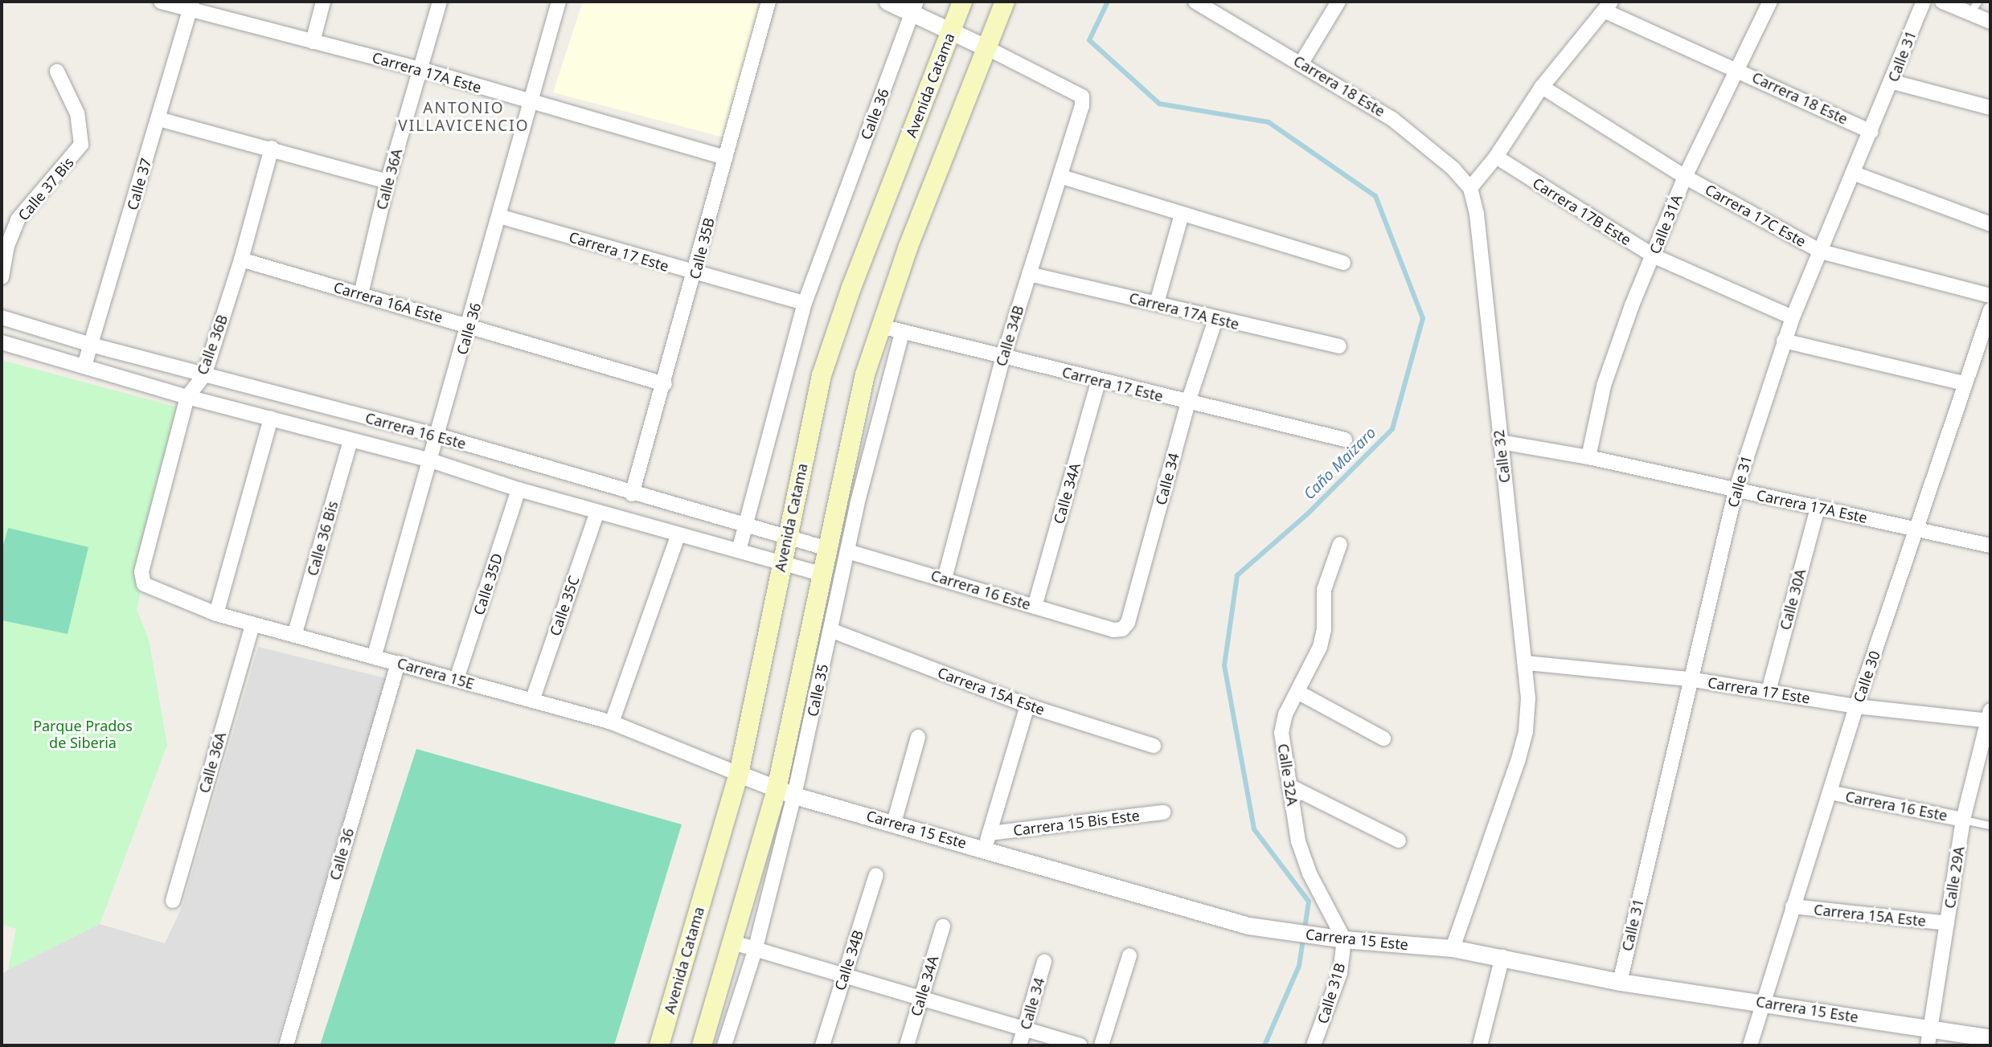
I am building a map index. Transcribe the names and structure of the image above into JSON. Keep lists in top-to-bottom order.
{
  "streets": {
    "main road": ["Avenida Catama"],
    "street": [
      "Calle 31",
      "Carrera 17A Este",
      "Carrera 18 Este",
      "Calle 36",
      "Calle 36A",
      "Calle 37",
      "Calle 37 Bis",
      "Carrera 17B Este",
      "Carrera 17C Este",
      "Calle 31A",
      "Calle 35B",
      "Carrera 17 Este",
      "Carrera 16A Este",
      "Calle 34B",
      "Calle 36B",
      "Carrera 16 Este",
      "Calle 32",
      "Calle 34",
      "Calle 34A",
      "Calle 36 Bis",
      "Calle 35D",
      "Calle 30A",
      "Calle 35C",
      "Carrera 15E",
      "Calle 30",
      "Calle 35",
      "Carrera 15A Este",
      "Calle 32A",
      "Carrera 15 Bis Este",
      "Carrera 15 Este",
      "Calle 29A",
      "Calle 31B"
    ]
  },
  "crossings": [
    ["Calle 31", "Carrera 17A Este"],
    ["Calle 31", "Carrera 18 Este"],
    ["Calle 31", "Carrera 17B Este"],
    ["Calle 31", "Carrera 17C Este"],
    ["Calle 31", "Carrera 17 Este"],
    ["Calle 31", "Carrera 15 Este"],
    ["Carrera 17A Este", "Calle 36"],
    ["Carrera 17A Este", "Calle 36A"],
    ["Carrera 17A Este", "Calle 37"],
    ["Carrera 17A Este", "Calle 31A"],
    ["Carrera 17A Este", "Calle 35B"],
    ["Carrera 17A Este", "Calle 34B"],
    ["Carrera 17A Este", "Calle 32"],
    ["Carrera 17A Este", "Calle 34"],
    ["Carrera 17A Este", "Calle 30A"],
    ["Carrera 17A Este", "Calle 30"],
    ["Avenida Catama", "Carrera 16 Este"],
    ["Avenida Catama", "Carrera 15E"],
    ["Avenida Catama", "Carrera 15 Este"],
    ["Carrera 18 Este", "Calle 31A"],
    ["Carrera 18 Este", "Calle 32"],
    ["Calle 36", "Carrera 17 Este"],
    ["Calle 36", "Carrera 16A Este"],
    ["Calle 36", "Carrera 16 Este"],
    ["Calle 36", "Carrera 15E"],
    ["Calle 36A", "Carrera 16A Este"],
    ["Calle 36A", "Carrera 15E"],
    ["Calle 37", "Carrera 16 Este"],
    ["Carrera 17B Este", "Calle 31A"],
    ["Carrera 17C Este", "Calle 31A"],
    ["Calle 35B", "Carrera 17 Este"],
    ["Calle 35B", "Carrera 16A Este"],
    ["Calle 35B", "Carrera 16 Este"],
    ["Carrera 17 Este", "Calle 34B"],
    ["Carrera 17 Este", "Calle 32"],
    ["Carrera 17 Este", "Calle 34"],
    ["Carrera 17 Este", "Calle 34A"],
    ["Carrera 17 Este", "Calle 30A"],
    ["Carrera 17 Este", "Calle 30"],
    ["Carrera 17 Este", "Calle 35"],
    ["Carrera 17 Este", "Calle 29A"],
    ["Carrera 16A Este", "Calle 36B"],
    ["Calle 34B", "Carrera 16 Este"],
    ["Calle 36B", "Carrera 16 Este"],
    ["Calle 36B", "Carrera 15E"],
    ["Carrera 16 Este", "Calle 34"],
    ["Carrera 16 Este", "Calle 34A"],
    ["Carrera 16 Este", "Calle 36 Bis"],
    ["Carrera 16 Este", "Calle 35D"],
    ["Carrera 16 Este", "Calle 35C"],
    ["Carrera 16 Este", "Calle 30"],
    ["Carrera 16 Este", "Calle 35"],
    ["Carrera 16 Este", "Calle 29A"],
    ["Calle 32", "Carrera 15 Este"],
    ["Calle 36 Bis", "Carrera 15E"],
    ["Calle 35D", "Carrera 15E"],
    ["Calle 35C", "Carrera 15E"],
    ["Carrera 15E", "Carrera 15 Este"],
    ["Calle 30", "Carrera 15A Este"],
    ["Calle 30", "Carrera 15 Este"],
    ["Calle 35", "Carrera 15A Este"],
    ["Calle 35", "Carrera 15 Este"],
    ["Carrera 15A Este", "Calle 29A"],
    ["Calle 32A", "Carrera 15 Este"],
    ["Calle 32A", "Calle 31B"],
    ["Carrera 15 Bis Este", "Carrera 15 Este"],
    ["Carrera 15 Este", "Calle 29A"],
    ["Carrera 15 Este", "Calle 31B"]
  ],
  "districts": ["ANTONIO VILLAVICENCIO"],
  "water": ["Caño Maizaro"],
  "parks": ["Parque Prados de Siberia"]
}
